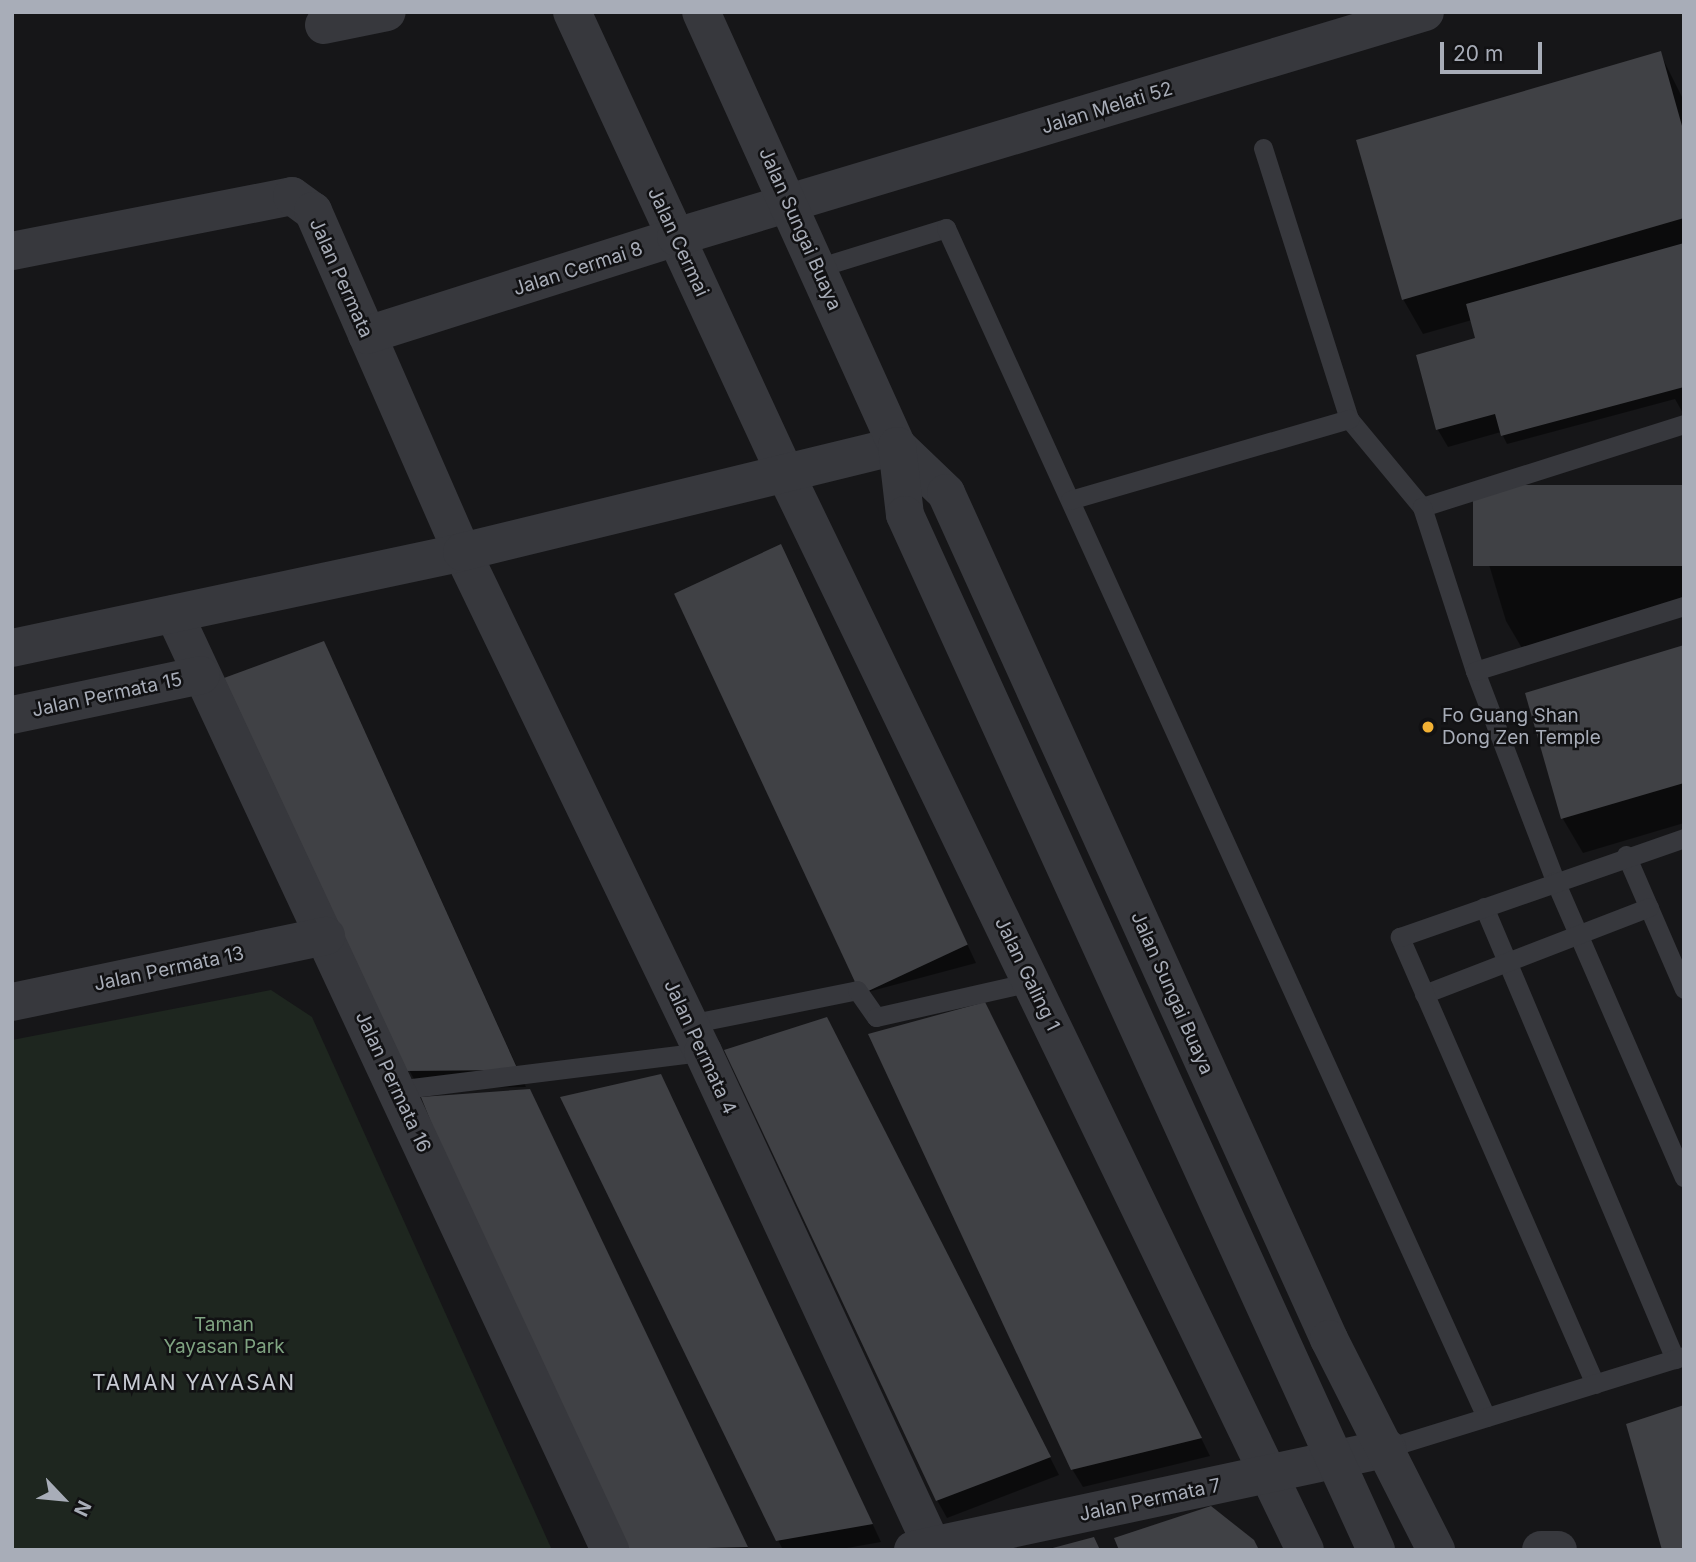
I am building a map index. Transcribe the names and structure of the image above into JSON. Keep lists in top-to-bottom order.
{
  "streets": {
    "street": [
      "Jalan Melati 52",
      "Jalan Sungai Buaya",
      "Jalan Cermai",
      "Jalan Cermai 8",
      "Jalan Permata",
      "Jalan Permata 15",
      "Jalan Permata 13",
      "Jalan Galing 1",
      "Jalan Permata 4",
      "Jalan Permata 16",
      "Jalan Permata 7"
    ]
  },
  "crossings": [
    ["Jalan Melati 52", "Jalan Sungai Buaya"],
    ["Jalan Melati 52", "Jalan Cermai 8"],
    ["Jalan Sungai Buaya", "Jalan Cermai 8"],
    ["Jalan Sungai Buaya", "Jalan Permata 7"],
    ["Jalan Cermai", "Jalan Cermai 8"],
    ["Jalan Cermai", "Jalan Galing 1"],
    ["Jalan Cermai 8", "Jalan Permata"],
    ["Jalan Permata", "Jalan Permata 4"],
    ["Jalan Permata 15", "Jalan Permata 16"],
    ["Jalan Permata 13", "Jalan Permata 16"],
    ["Jalan Galing 1", "Jalan Permata 7"],
    ["Jalan Permata 4", "Jalan Permata 7"]
  ],
  "districts": ["TAMAN YAYASAN"],
  "parks": ["Taman Yayasan Park"],
  "places": ["Fo Guang Shan Dong Zen Temple"],
  "scale_bar": "20 m",
  "north": "bottom right"
}
